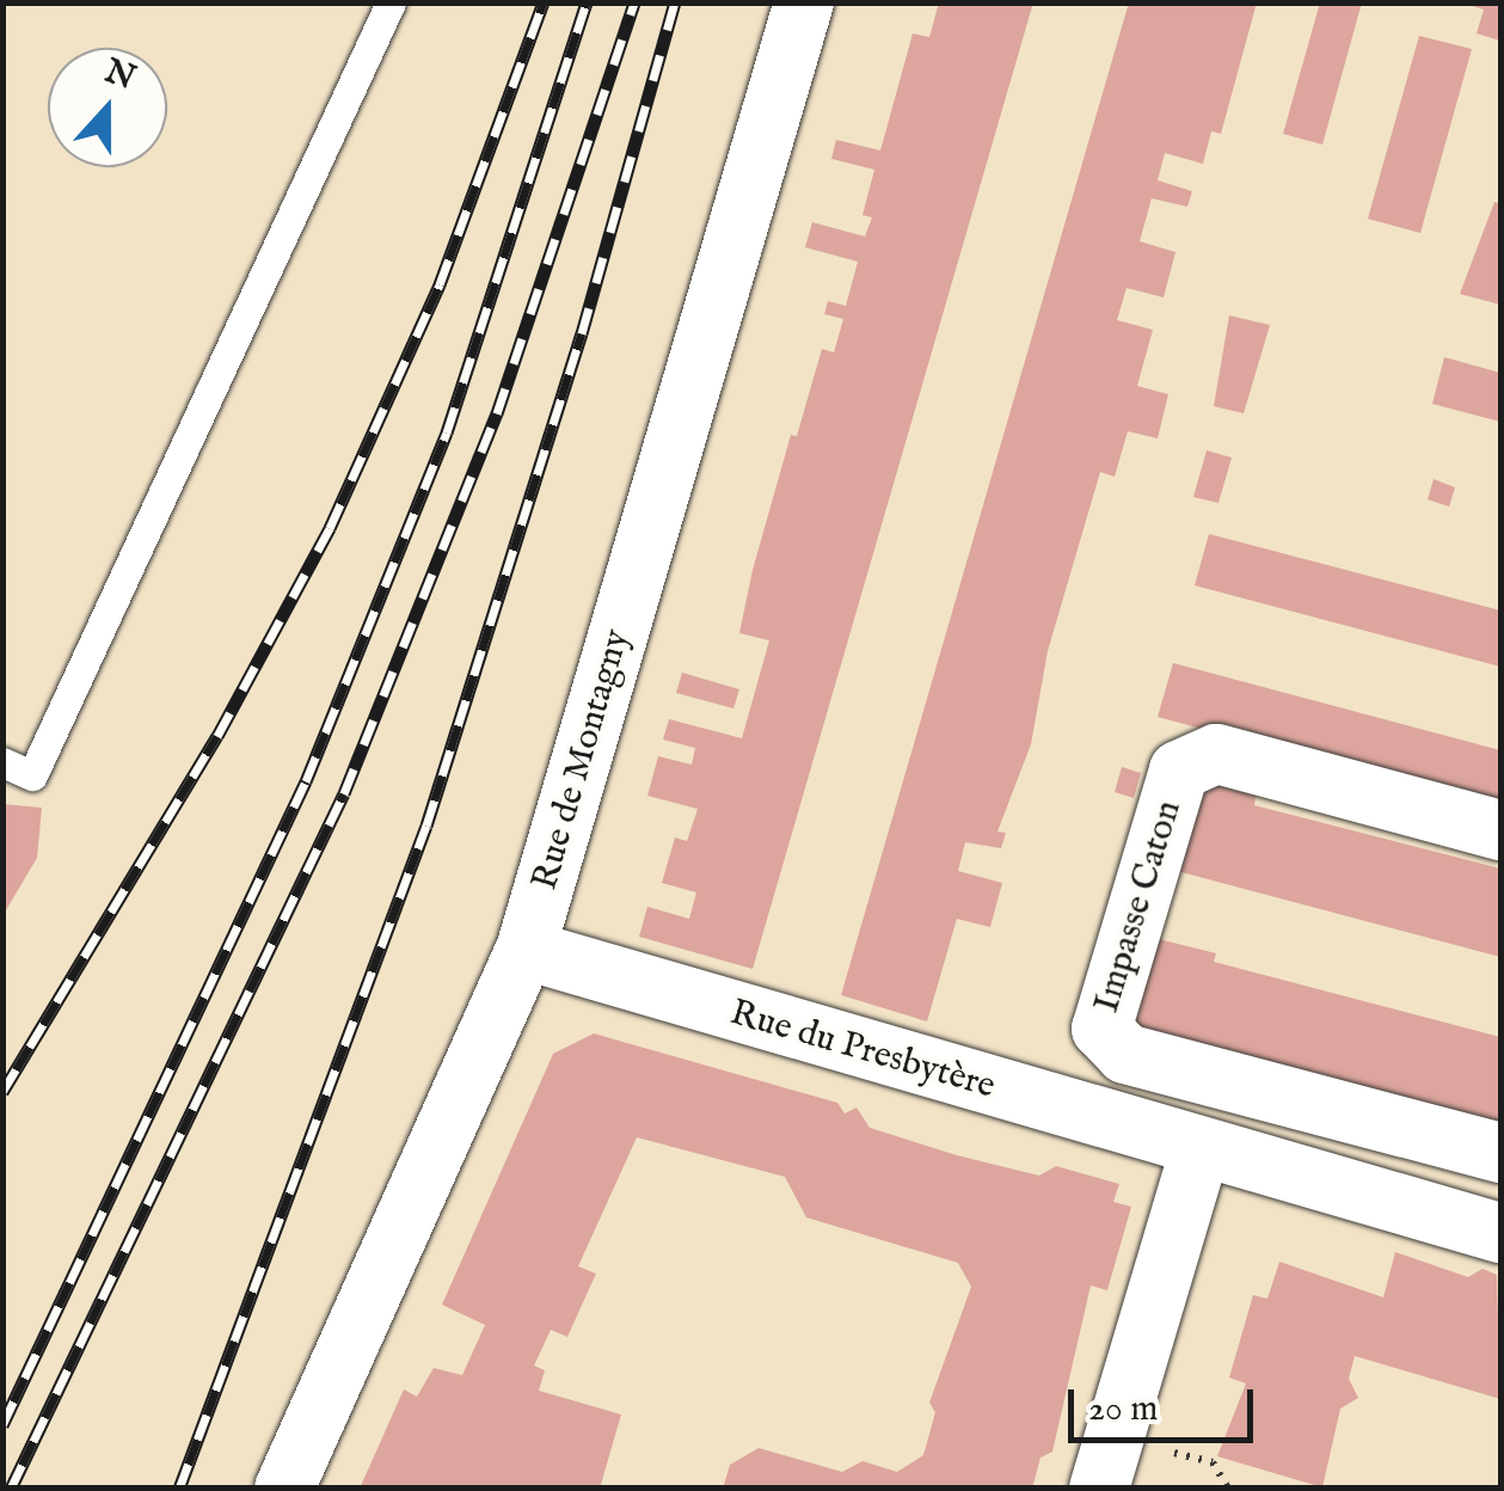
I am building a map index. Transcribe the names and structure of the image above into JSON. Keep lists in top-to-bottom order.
{
  "streets": {
    "street": ["Rue de Montagny", "Impasse Caton", "Rue du Presbytère"]
  },
  "crossings": [
    ["Rue de Montagny", "Rue du Presbytère"]
  ],
  "scale_bar": "20 m",
  "north": "top"
}
